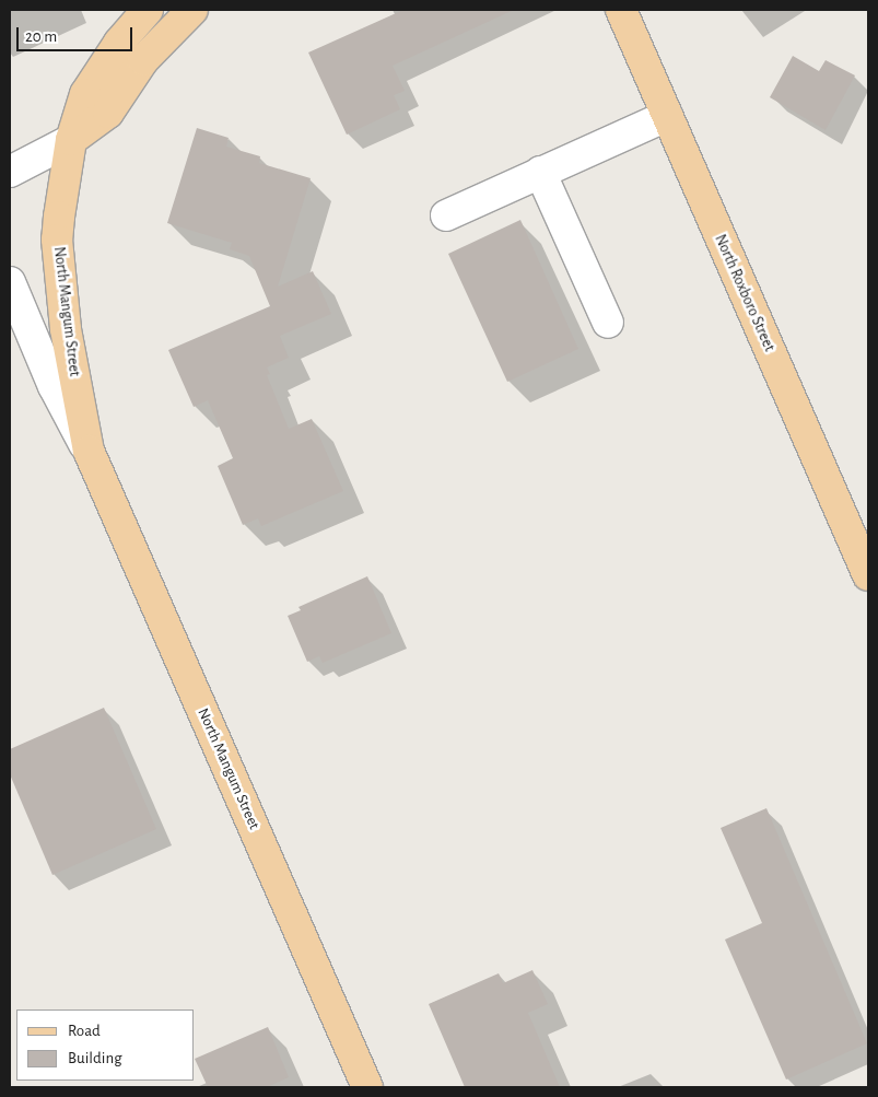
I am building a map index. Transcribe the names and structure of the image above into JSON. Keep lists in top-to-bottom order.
{
  "streets": {
    "main road": ["North Roxboro Street", "North Mangum Street"]
  },
  "legend": ["Road", "Building"],
  "scale_bar": "20 m"
}
